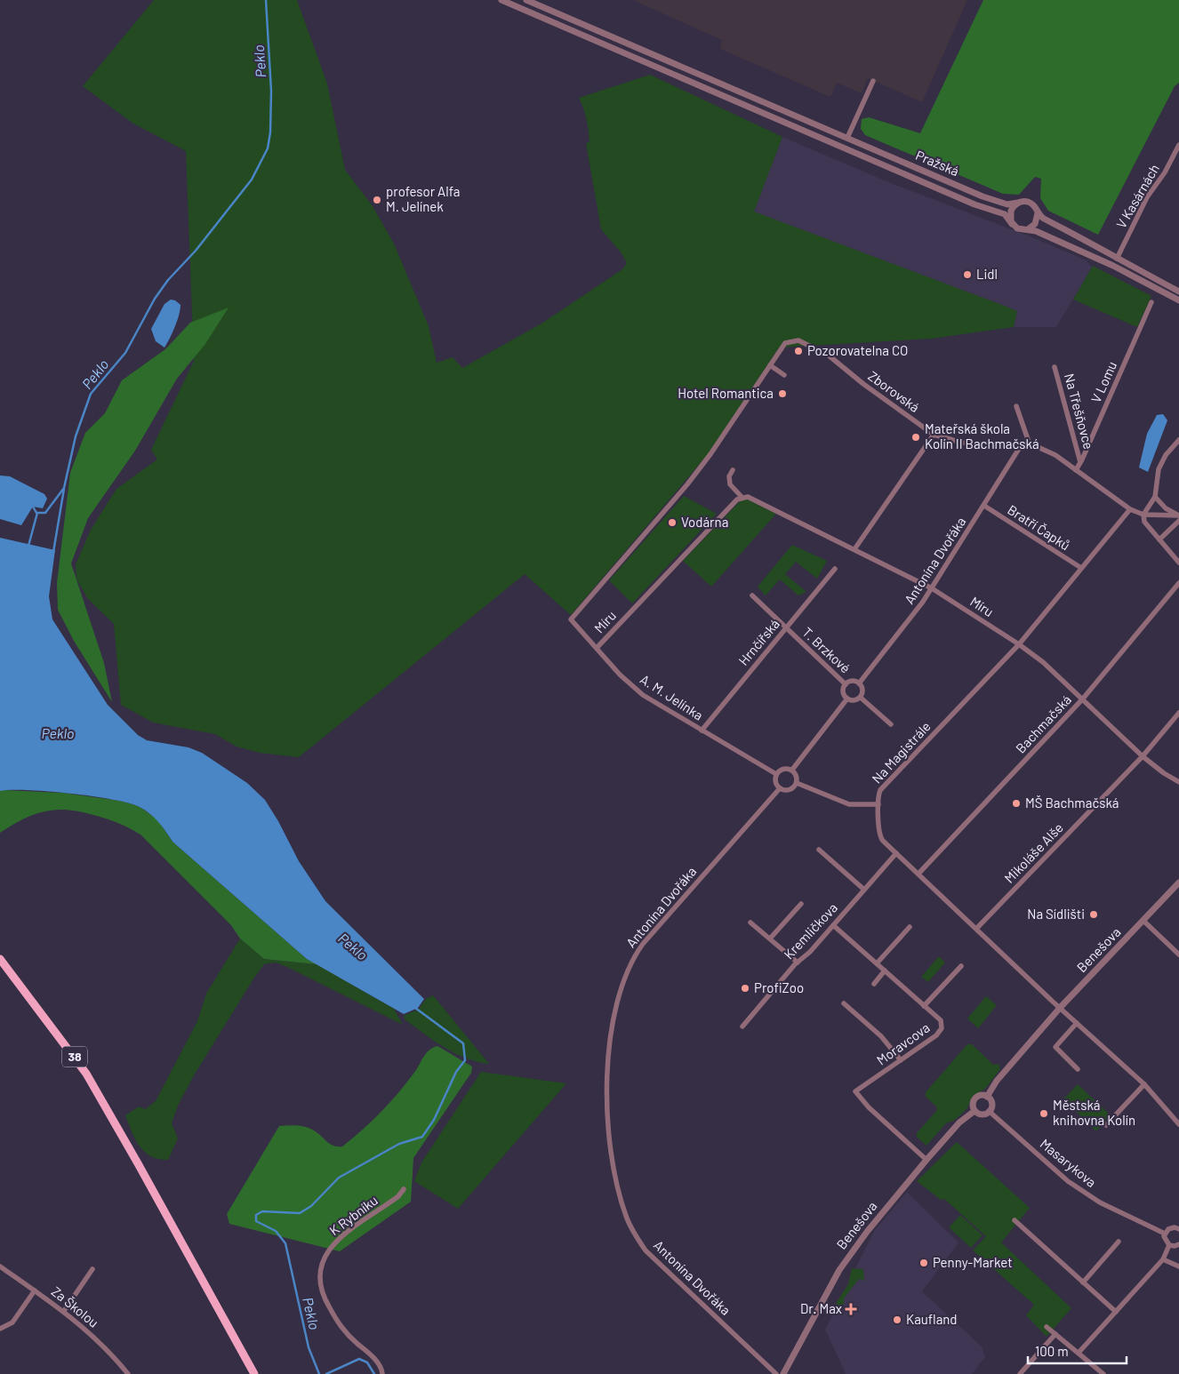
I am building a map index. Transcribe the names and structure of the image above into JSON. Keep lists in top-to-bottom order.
{
  "streets": {
    "main road": ["38"],
    "street": [
      "Pražská",
      "V Kasárnách",
      "V Lomu",
      "Zborovská",
      "Na Třešňovce",
      "Bratří Čapků",
      "Antonína Dvořáka",
      "Míru",
      "Hrnčířská",
      "T. Brzkové",
      "A. M. Jelínka",
      "Bachmačská",
      "Na Magistrále",
      "Mikoláše Alše",
      "Kremličkova",
      "Benešova",
      "Moravcova",
      "Masarykova",
      "K Rybníku",
      "Za Školou"
    ]
  },
  "crossings": [
    ["V Lomu", "Zborovská"],
    ["V Lomu", "Na Třešňovce"],
    ["Zborovská", "Antonína Dvořáka"],
    ["Zborovská", "A. M. Jelínka"],
    ["Zborovská", "Na Magistrále"],
    ["Bratří Čapků", "Antonína Dvořáka"],
    ["Bratří Čapků", "Na Magistrále"],
    ["Antonína Dvořáka", "Míru"],
    ["Antonína Dvořáka", "T. Brzkové"],
    ["Antonína Dvořáka", "A. M. Jelínka"],
    ["Míru", "A. M. Jelínka"],
    ["Míru", "Bachmačská"],
    ["Míru", "Na Magistrále"],
    ["Míru", "Mikoláše Alše"],
    ["Hrnčířská", "T. Brzkové"],
    ["Hrnčířská", "A. M. Jelínka"],
    ["Bachmačská", "Na Magistrále"],
    ["Na Magistrále", "Mikoláše Alše"],
    ["Na Magistrále", "Kremličkova"],
    ["Na Magistrále", "Benešova"],
    ["Kremličkova", "Moravcova"],
    ["Benešova", "Moravcova"],
    ["Benešova", "Masarykova"]
  ],
  "water": ["Peklo"],
  "places": {
    "other": [
      "profesor Alfa M. Jelínek",
      "Lidl",
      "Pozorovatelna CO",
      "Hotel Romantica",
      "Mateřská škola Kolín II Bachmačská",
      "Vodárna",
      "MŠ Bachmačská",
      "Na Sídlišti",
      "ProfiZoo",
      "Městská knihovna Kolín",
      "Penny-Market",
      "Kaufland"
    ],
    "health": ["Dr. Max"]
  },
  "scale_bar": "100 m"
}
